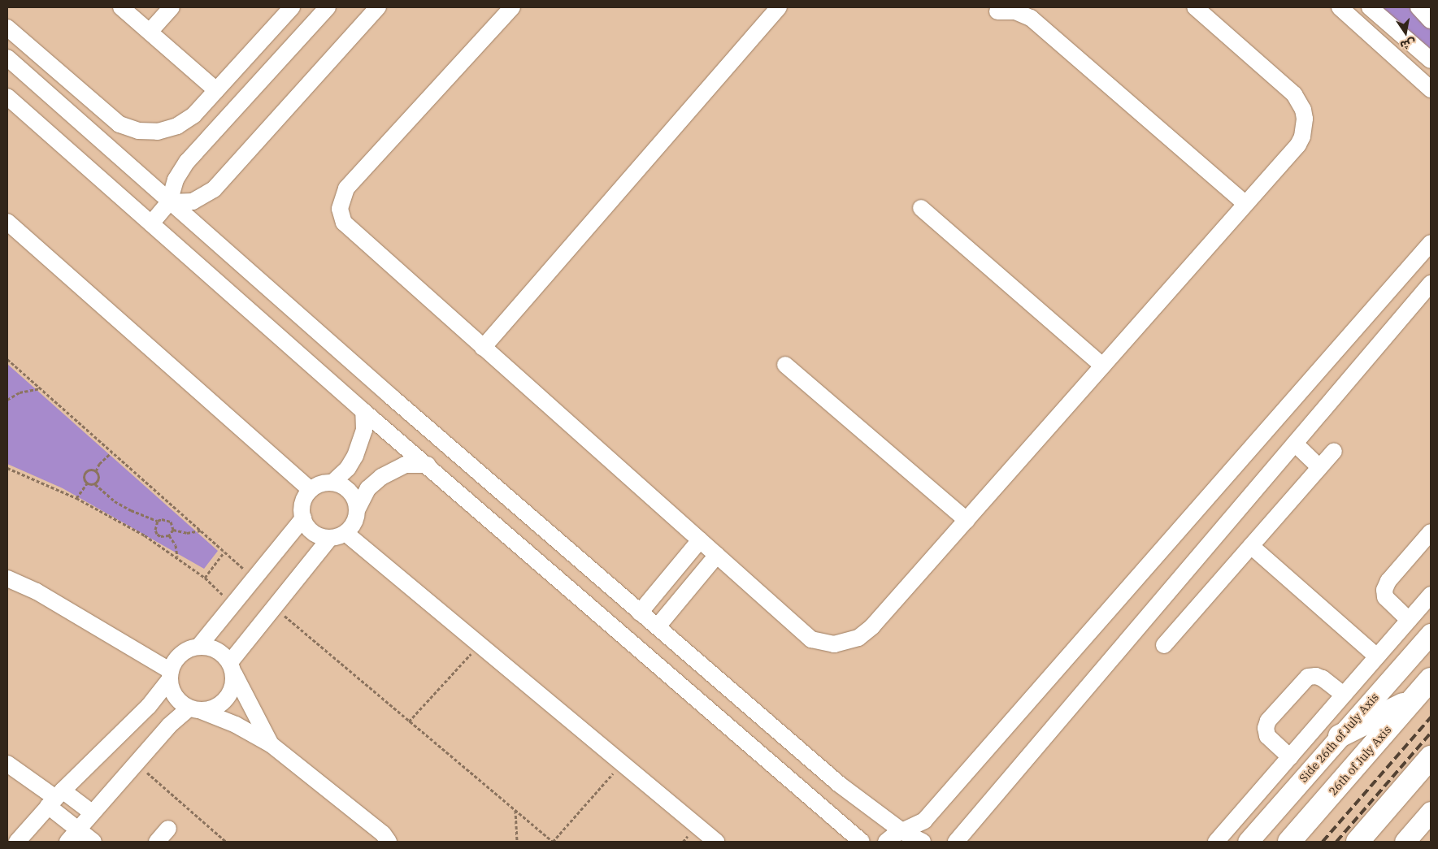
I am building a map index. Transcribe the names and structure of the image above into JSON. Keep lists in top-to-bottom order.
{
  "streets": {
    "highway": ["26th of July Axis"],
    "main road": ["Side 26th of July Axis"]
  },
  "north": "bottom"
}
